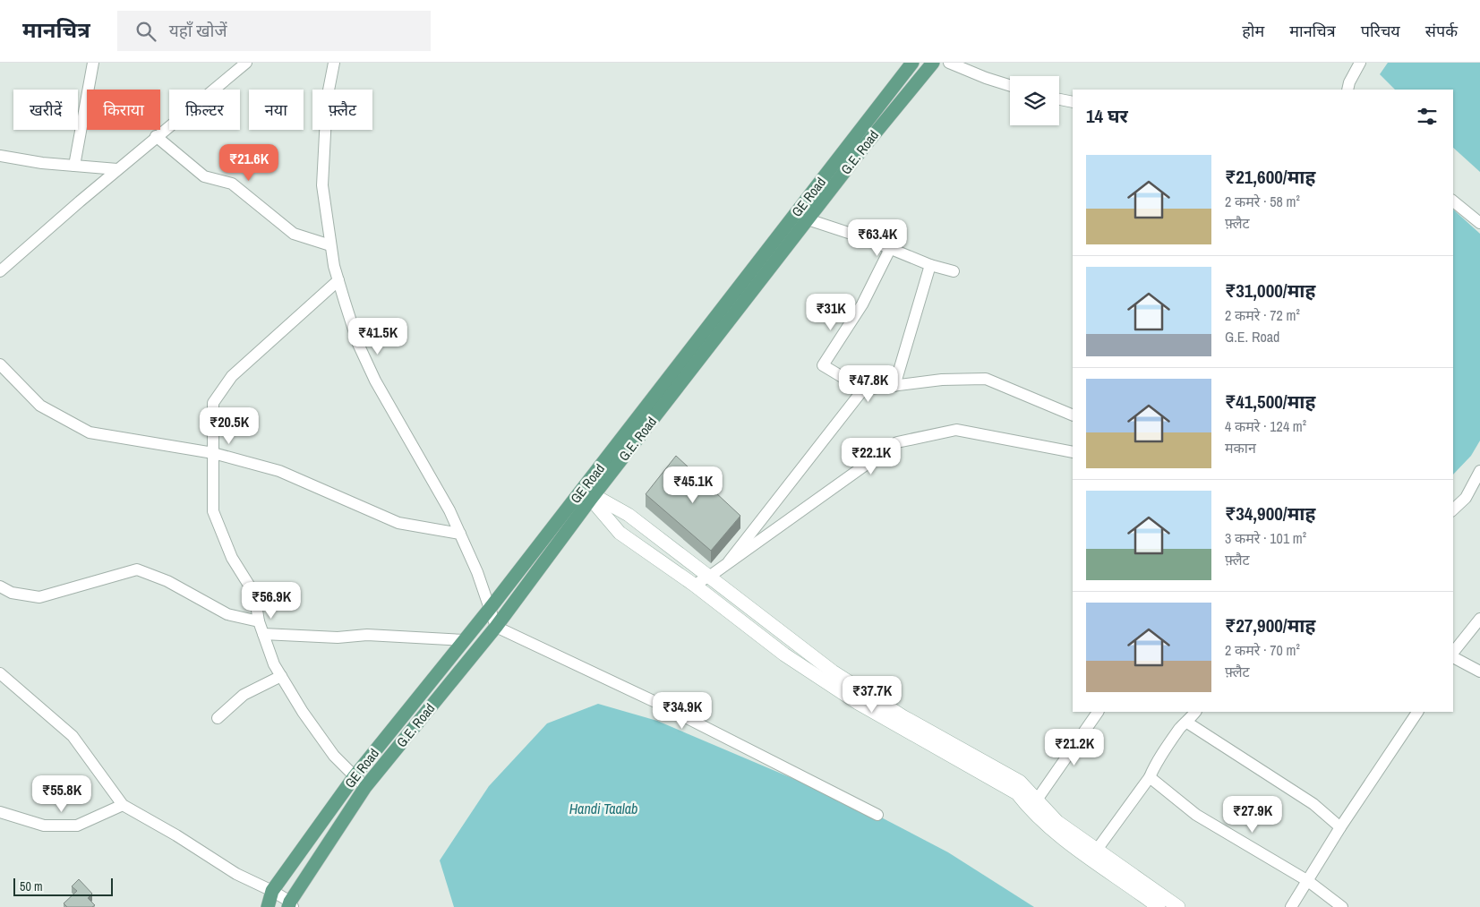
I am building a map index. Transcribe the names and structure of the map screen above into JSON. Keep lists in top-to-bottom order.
{
  "streets": {
    "main road": ["G.E. Road", "GE Road"]
  },
  "crossings": [
    ["G.E. Road", "GE Road"]
  ],
  "water": ["Handi Taalab"],
  "scale_bar": "50 m",
  "page": {
    "header": "मानचित्र",
    "search": "यहाँ खोजें",
    "nav": [
      "होम",
      "मानचित्र",
      "परिचय",
      "संपर्क"
    ],
    "chip": [
      "खरीदें",
      "किराया",
      "फ़िल्टर",
      "नया",
      "फ़्लैट"
    ],
    "heading": "14 घर",
    "list": [
      {
        "name": "₹21,600/माह",
        "note": "2 कमरे · 58 m² · फ़्लैट"
      },
      {
        "name": "₹31,000/माह",
        "note": "2 कमरे · 72 m² · G.E. Road"
      },
      {
        "name": "₹41,500/माह",
        "note": "4 कमरे · 124 m² · मकान"
      },
      {
        "name": "₹34,900/माह",
        "note": "3 कमरे · 101 m² · फ़्लैट"
      },
      {
        "name": "₹27,900/माह",
        "note": "2 कमरे · 70 m² · फ़्लैट"
      }
    ],
    "price": [
      "₹21.6K",
      "₹63.4K",
      "₹31K",
      "₹41.5K",
      "₹47.8K",
      "₹20.5K",
      "₹22.1K",
      "₹45.1K",
      "₹56.9K",
      "₹37.7K",
      "₹34.9K",
      "₹21.2K",
      "₹55.8K",
      "₹27.9K"
    ],
    "scale": "50 m"
  }
}
